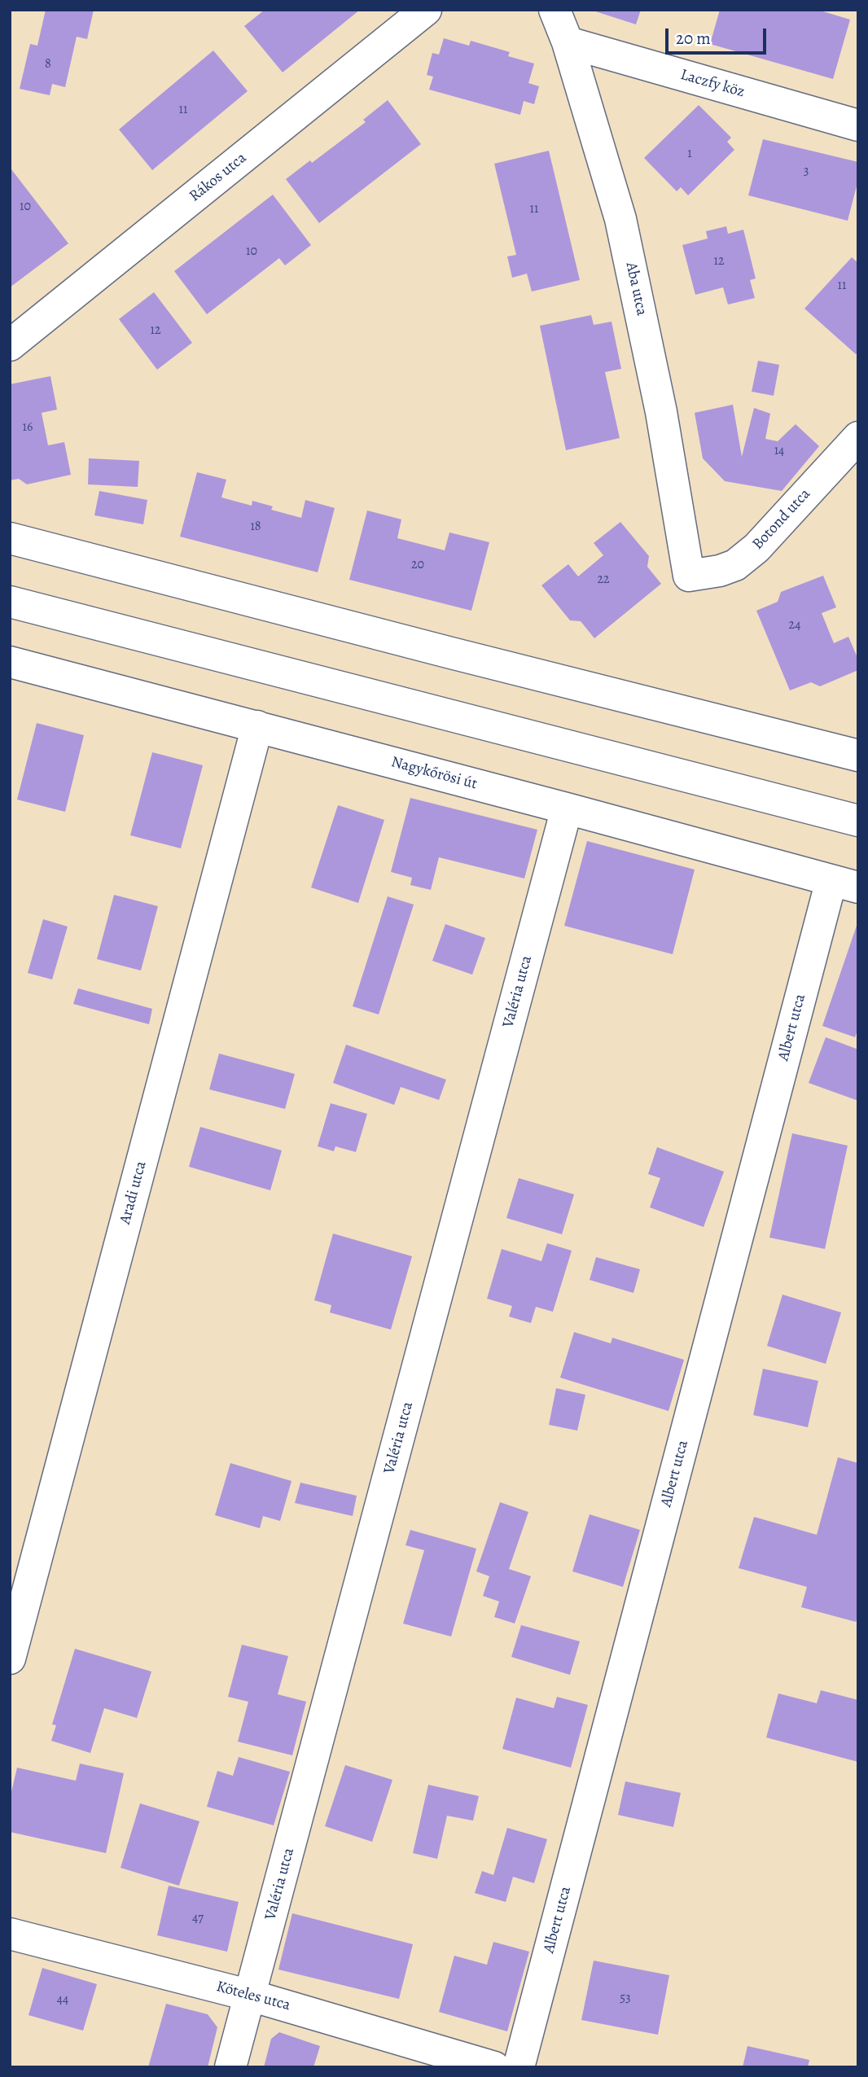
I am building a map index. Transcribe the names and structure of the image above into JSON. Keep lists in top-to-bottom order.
{
  "streets": {
    "street": [
      "Laczfy köz",
      "Rákos utca",
      "Aba utca",
      "Botond utca",
      "Nagykőrösi út",
      "Valéria utca",
      "Albert utca",
      "Aradi utca",
      "Köteles utca"
    ]
  },
  "crossings": [
    ["Laczfy köz", "Aba utca"],
    ["Aba utca", "Botond utca"],
    ["Nagykőrösi út", "Valéria utca"],
    ["Nagykőrösi út", "Albert utca"],
    ["Nagykőrösi út", "Aradi utca"],
    ["Valéria utca", "Köteles utca"]
  ],
  "house_numbers": [
    "8",
    "11",
    "1",
    "3",
    "10",
    "11",
    "10",
    "12",
    "11",
    "12",
    "16",
    "14",
    "18",
    "20",
    "22",
    "24",
    "47",
    "53",
    "44"
  ],
  "scale_bar": "20 m"
}
